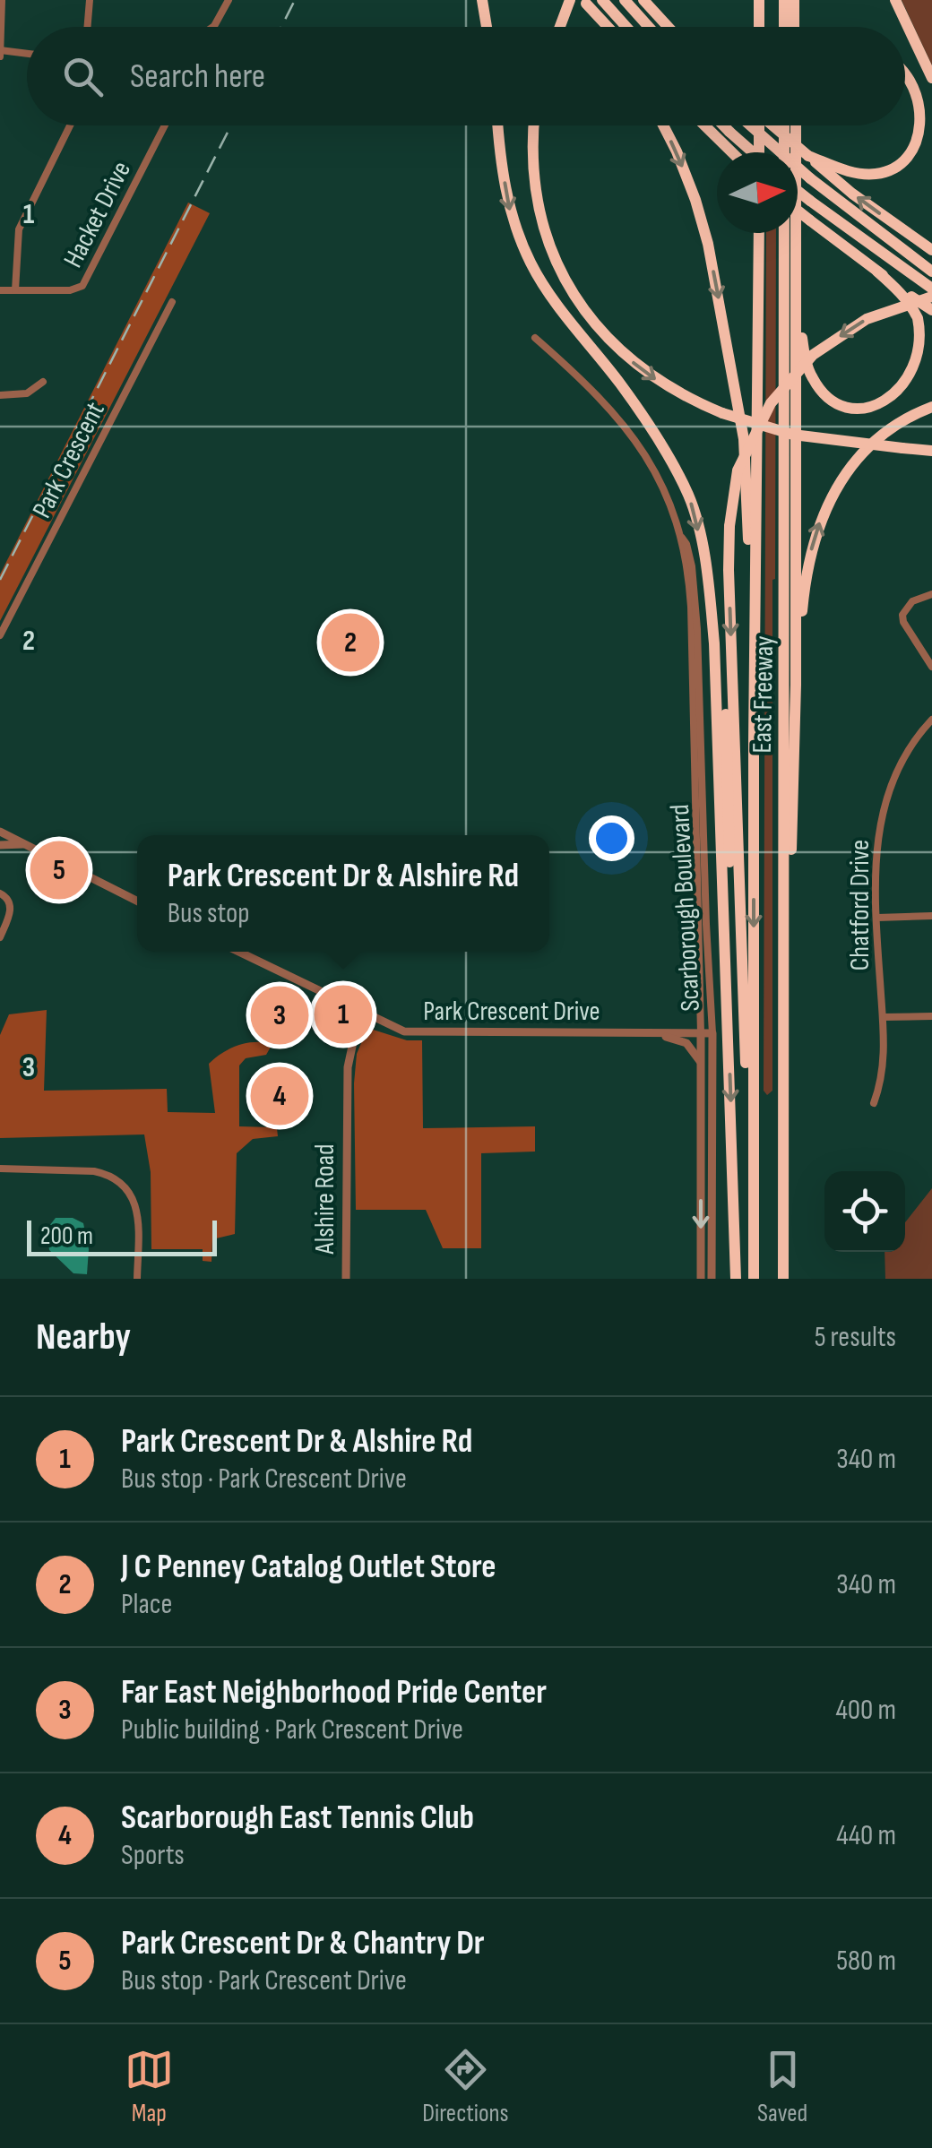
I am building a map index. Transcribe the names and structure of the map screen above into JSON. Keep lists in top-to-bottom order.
{
  "streets": {
    "highway": ["East Freeway"],
    "street": [
      "Hacket Drive",
      "Park Crescent",
      "Chatford Drive",
      "Scarborough Boulevard",
      "Park Crescent Drive",
      "Alshire Road"
    ]
  },
  "crossings": [
    ["Scarborough Boulevard", "Park Crescent Drive"],
    ["Park Crescent Drive", "Alshire Road"]
  ],
  "scale_bar": "200 m",
  "north": "right",
  "page": {
    "search": "Search here",
    "pins": [
      "2",
      "5",
      "1",
      "3",
      "4"
    ],
    "popup": ["Park Crescent Dr & Alshire Rd", "Bus stop"],
    "scale": "200 m",
    "heading": ["Nearby", "5 results"],
    "list": [
      {
        "mark": "1",
        "name": "Park Crescent Dr & Alshire Rd",
        "note": "Bus stop · Park Crescent Drive",
        "value": "340 m"
      },
      {
        "mark": "2",
        "name": "J C Penney Catalog Outlet Store",
        "note": "Place",
        "value": "340 m"
      },
      {
        "mark": "3",
        "name": "Far East Neighborhood Pride Center",
        "note": "Public building · Park Crescent Drive",
        "value": "400 m"
      },
      {
        "mark": "4",
        "name": "Scarborough East Tennis Club",
        "note": "Sports",
        "value": "440 m"
      },
      {
        "mark": "5",
        "name": "Park Crescent Dr & Chantry Dr",
        "note": "Bus stop · Park Crescent Drive",
        "value": "580 m"
      }
    ],
    "nav": ["Map", "Directions", "Saved"]
  },
  "grid": {
    "rows": ["1", "2", "3"]
  }
}
